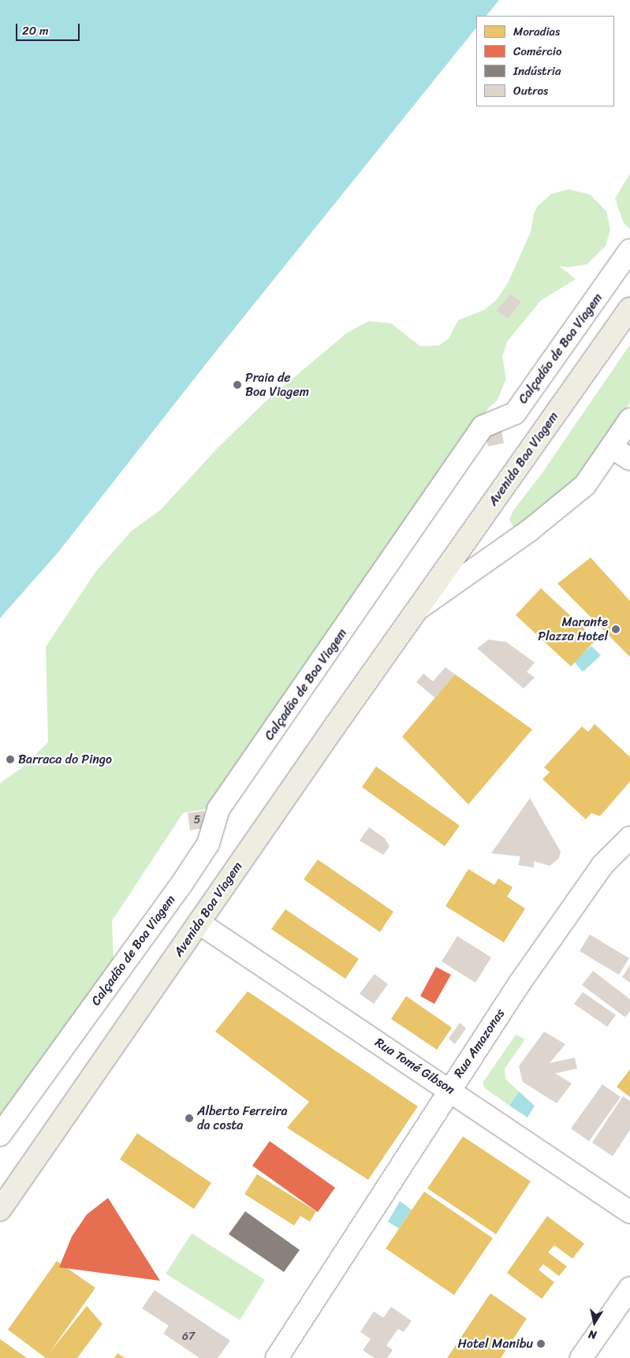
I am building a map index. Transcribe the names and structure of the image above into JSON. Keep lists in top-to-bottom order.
{
  "streets": {
    "main road": ["Avenida Boa Viagem"],
    "street": ["Calçadão de Boa Viagem", "Rua Amazonas", "Rua Tomé Gibson"]
  },
  "crossings": [
    ["Avenida Boa Viagem", "Rua Tomé Gibson"],
    ["Rua Amazonas", "Rua Tomé Gibson"]
  ],
  "places": [
    "Praia de Boa Viagem",
    "Marante Plazza Hotel",
    "Barraca do Pingo",
    "Alberto Ferreira da costa",
    "Hotel Manibu"
  ],
  "house_numbers": ["5", "67"],
  "legend": [
    "Moradias",
    "Comércio",
    "Indústria",
    "Outros"
  ],
  "scale_bar": "20 m",
  "north": "bottom"
}
